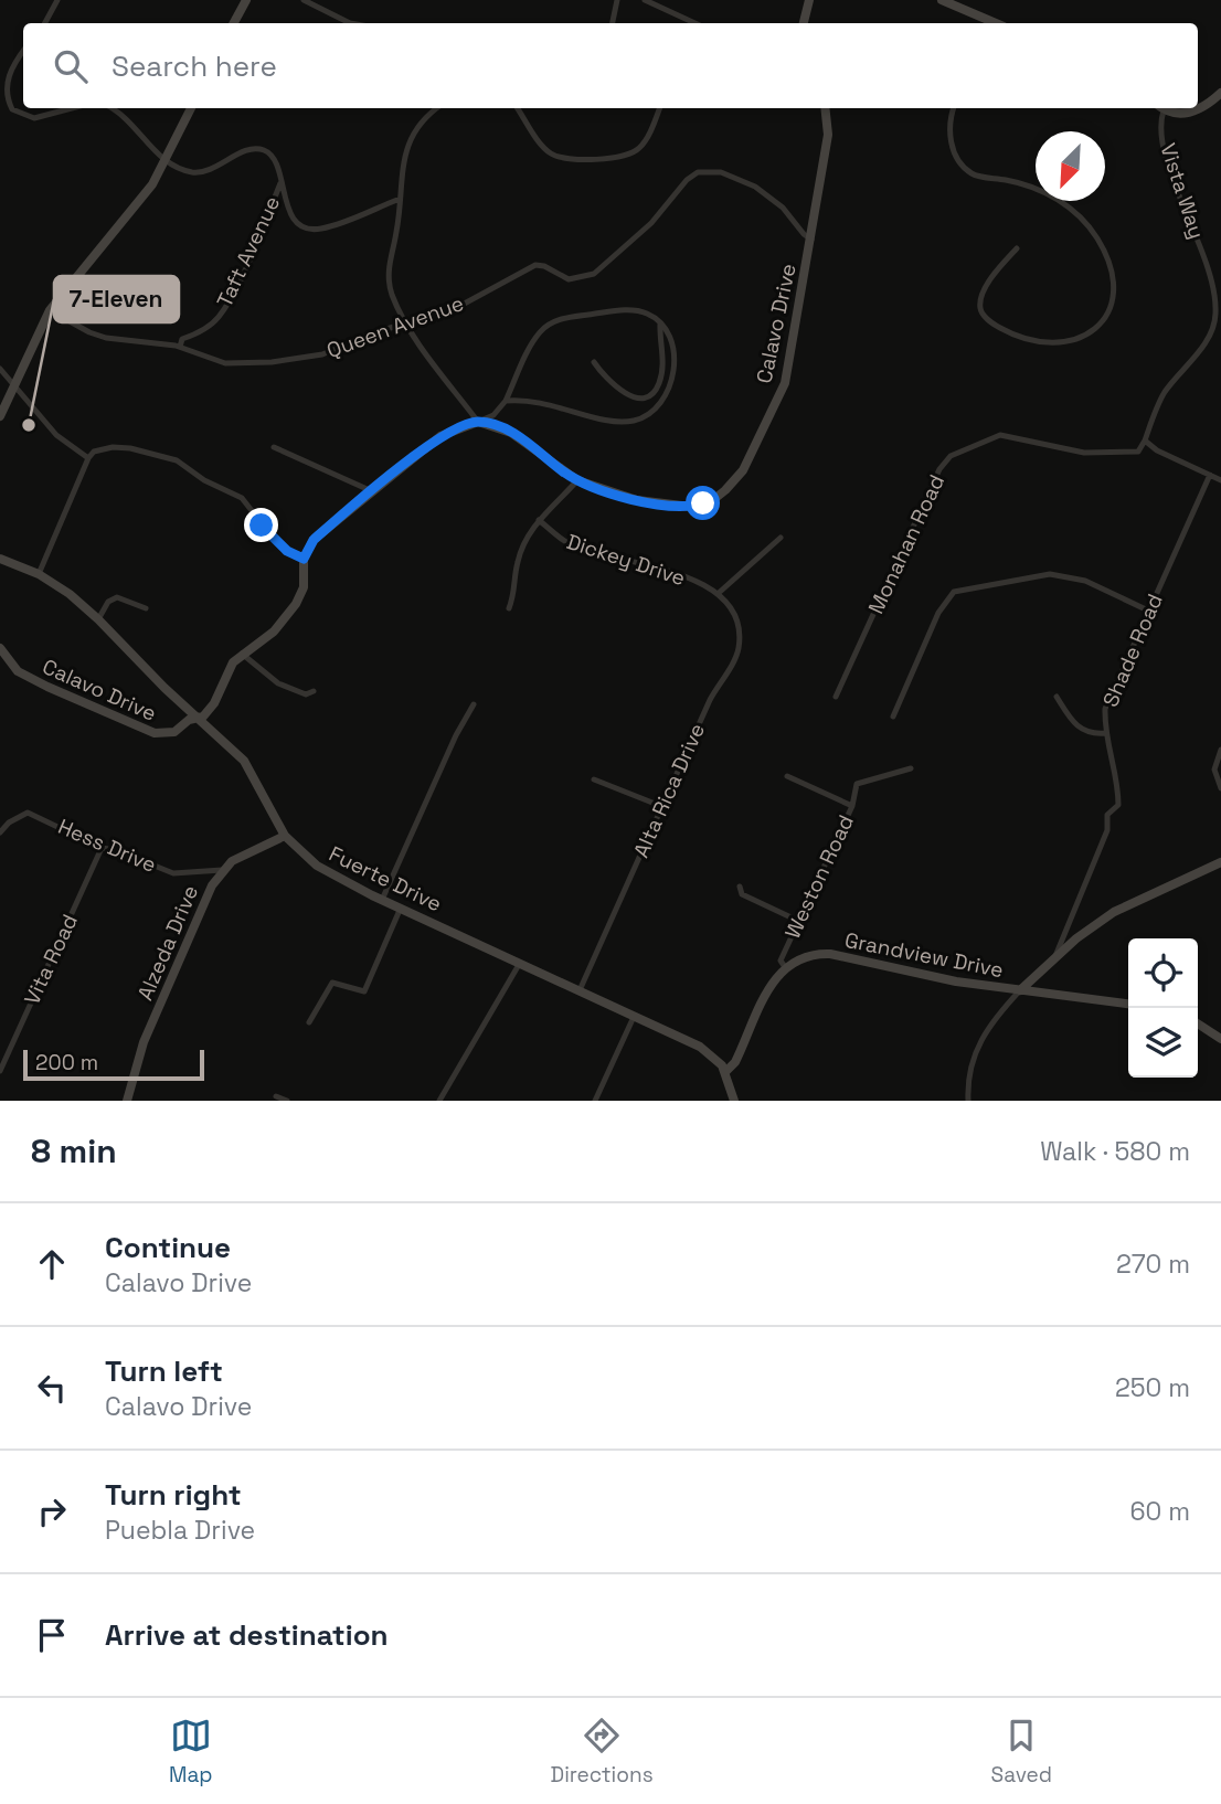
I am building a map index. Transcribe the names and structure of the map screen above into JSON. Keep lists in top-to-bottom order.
{
  "streets": {
    "street": [
      "Vista Way",
      "Taft Avenue",
      "Calavo Drive",
      "Queen Avenue",
      "Monahan Road",
      "Dickey Drive",
      "Shade Road",
      "Alta Rica Drive",
      "Hess Drive",
      "Weston Road",
      "Fuerte Drive",
      "Alzeda Drive",
      "Grandview Drive",
      "Vita Road"
    ]
  },
  "crossings": [
    ["Vista Way", "Monahan Road"],
    ["Taft Avenue", "Queen Avenue"],
    ["Calavo Drive", "Queen Avenue"],
    ["Calavo Drive", "Fuerte Drive"],
    ["Dickey Drive", "Alta Rica Drive"],
    ["Alta Rica Drive", "Fuerte Drive"],
    ["Hess Drive", "Alzeda Drive"],
    ["Hess Drive", "Vita Road"],
    ["Weston Road", "Grandview Drive"],
    ["Fuerte Drive", "Alzeda Drive"]
  ],
  "places": ["7-Eleven"],
  "scale_bar": "200 m",
  "north": "bottom left",
  "page": {
    "search": "Search here",
    "scale": "200 m",
    "heading": ["8 min", "Walk · 580 m"],
    "list": [
      ["Continue", "Calavo Drive", "270 m"],
      ["Turn left", "Calavo Drive", "250 m"],
      ["Turn right", "Puebla Drive", "60 m"],
      "Arrive at destination"
    ],
    "nav": ["Map", "Directions", "Saved"]
  }
}
